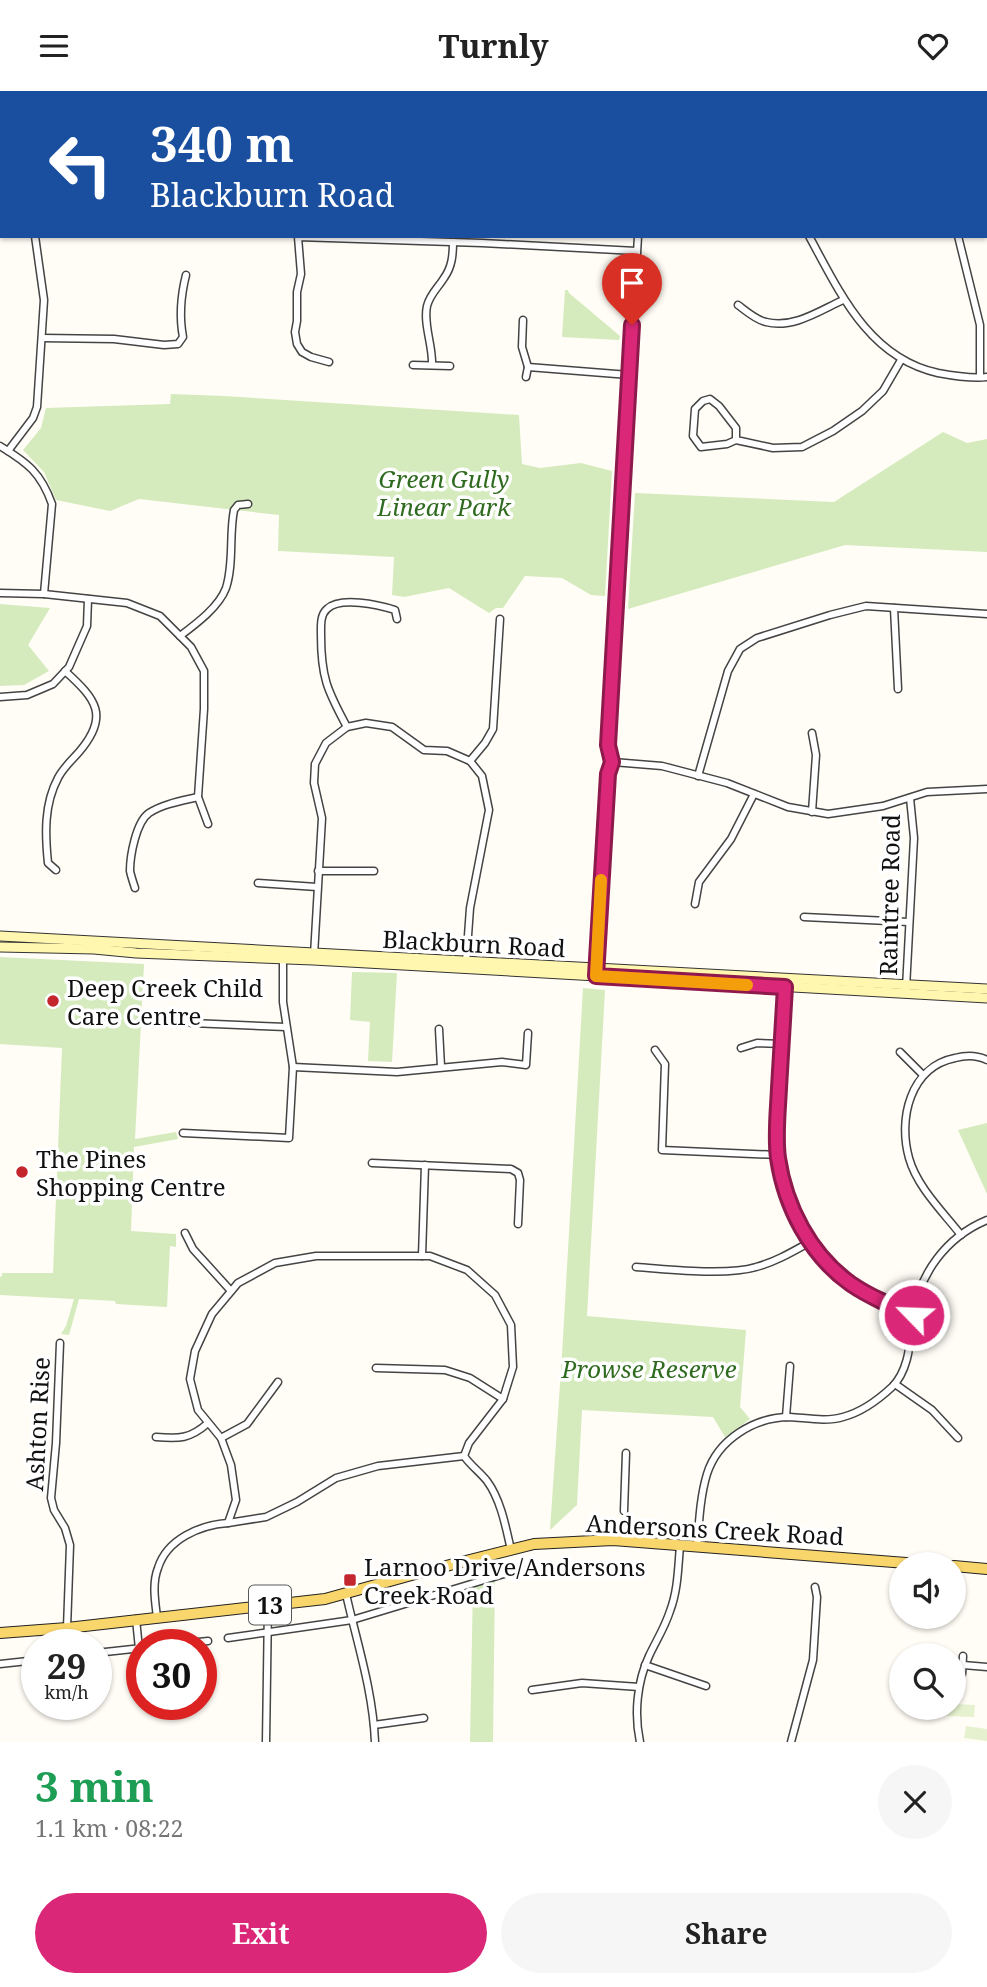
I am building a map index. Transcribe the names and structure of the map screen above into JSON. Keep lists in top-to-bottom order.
{
  "streets": {
    "main road": ["Blackburn Road", "Andersons Creek Road", "13"],
    "street": ["Raintree Road", "Ashton Rise"]
  },
  "crossings": [
    ["Raintree Road", "Blackburn Road"],
    ["Ashton Rise", "Andersons Creek Road"]
  ],
  "parks": ["Green Gully Linear Park", "Prowse Reserve"],
  "places": {
    "other": ["Deep Creek Child Care Centre", "The Pines Shopping Centre"],
    "transit": ["Larnoo Drive/Andersons Creek Road"]
  },
  "page": {
    "header": "Turnly",
    "turn": ["340 m", "Blackburn Road"],
    "speed": "29 km/h",
    "limit": "30",
    "heading": ["3 min", "1.1 km · 08:22"],
    "buttons": ["Exit", "Share"]
  }
}
